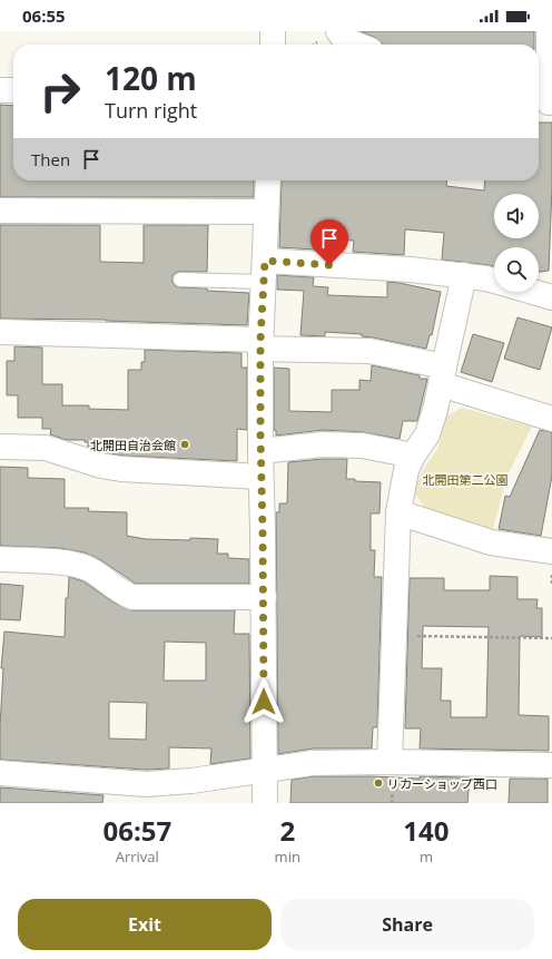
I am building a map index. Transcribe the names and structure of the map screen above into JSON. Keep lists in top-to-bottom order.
{
  "parks": ["北開田第二公園"],
  "places": ["北開田自治会館", "リカーショップ西口"],
  "page": {
    "status": "06:55",
    "turn": ["120 m", "Turn right"],
    "then": "Then",
    "eta": [
      "06:57",
      "Arrival",
      "2",
      "min",
      "140",
      "m"
    ],
    "buttons": ["Exit", "Share"]
  }
}
